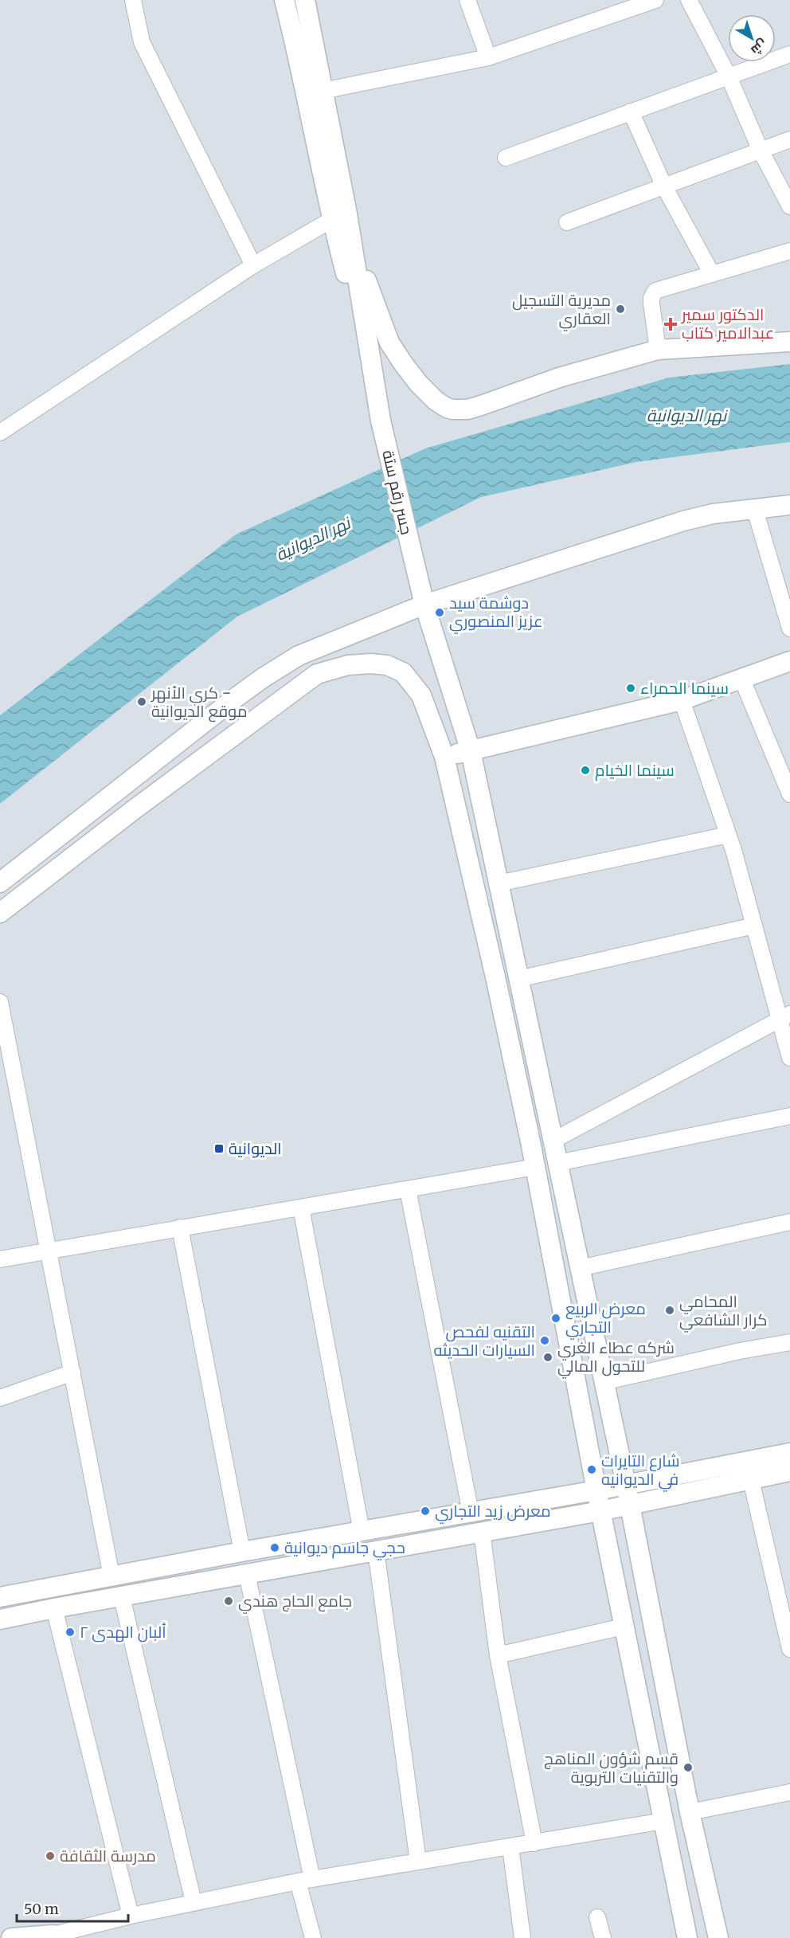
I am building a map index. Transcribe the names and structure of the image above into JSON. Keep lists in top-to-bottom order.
{
  "streets": {
    "main road": ["جسر رقم ستة"]
  },
  "water": ["نهر الديوانية"],
  "places": {
    "other": [
      "مديرية التسجيل العقاري",
      "دوشمة سيد عزيز المنصوري",
      "سينما الحمراء",
      "كري الأنهر - موقع الديوانية",
      "سينما الخيام",
      "المحامي كرار الشافعي",
      "معرض الربيع التجاري",
      "التقنيه لفحص السيارات الحديثه",
      "شركه عطاء الغري للتحول المالي",
      "شارع التايرات في الديوانيه",
      "معرض زيد التجاري",
      "حجي جاسم ديوانية",
      "جامع الحاج هندي",
      "ألبان الهدى ٢",
      "قسم شؤون المناهج والتقنيات التربوية",
      "مدرسة الثقافة"
    ],
    "health": ["الدكتور سمير عبدالامير كتاب"],
    "transit": ["الديوانية"]
  },
  "scale_bar": "50 m",
  "north": "bottom right"
}
